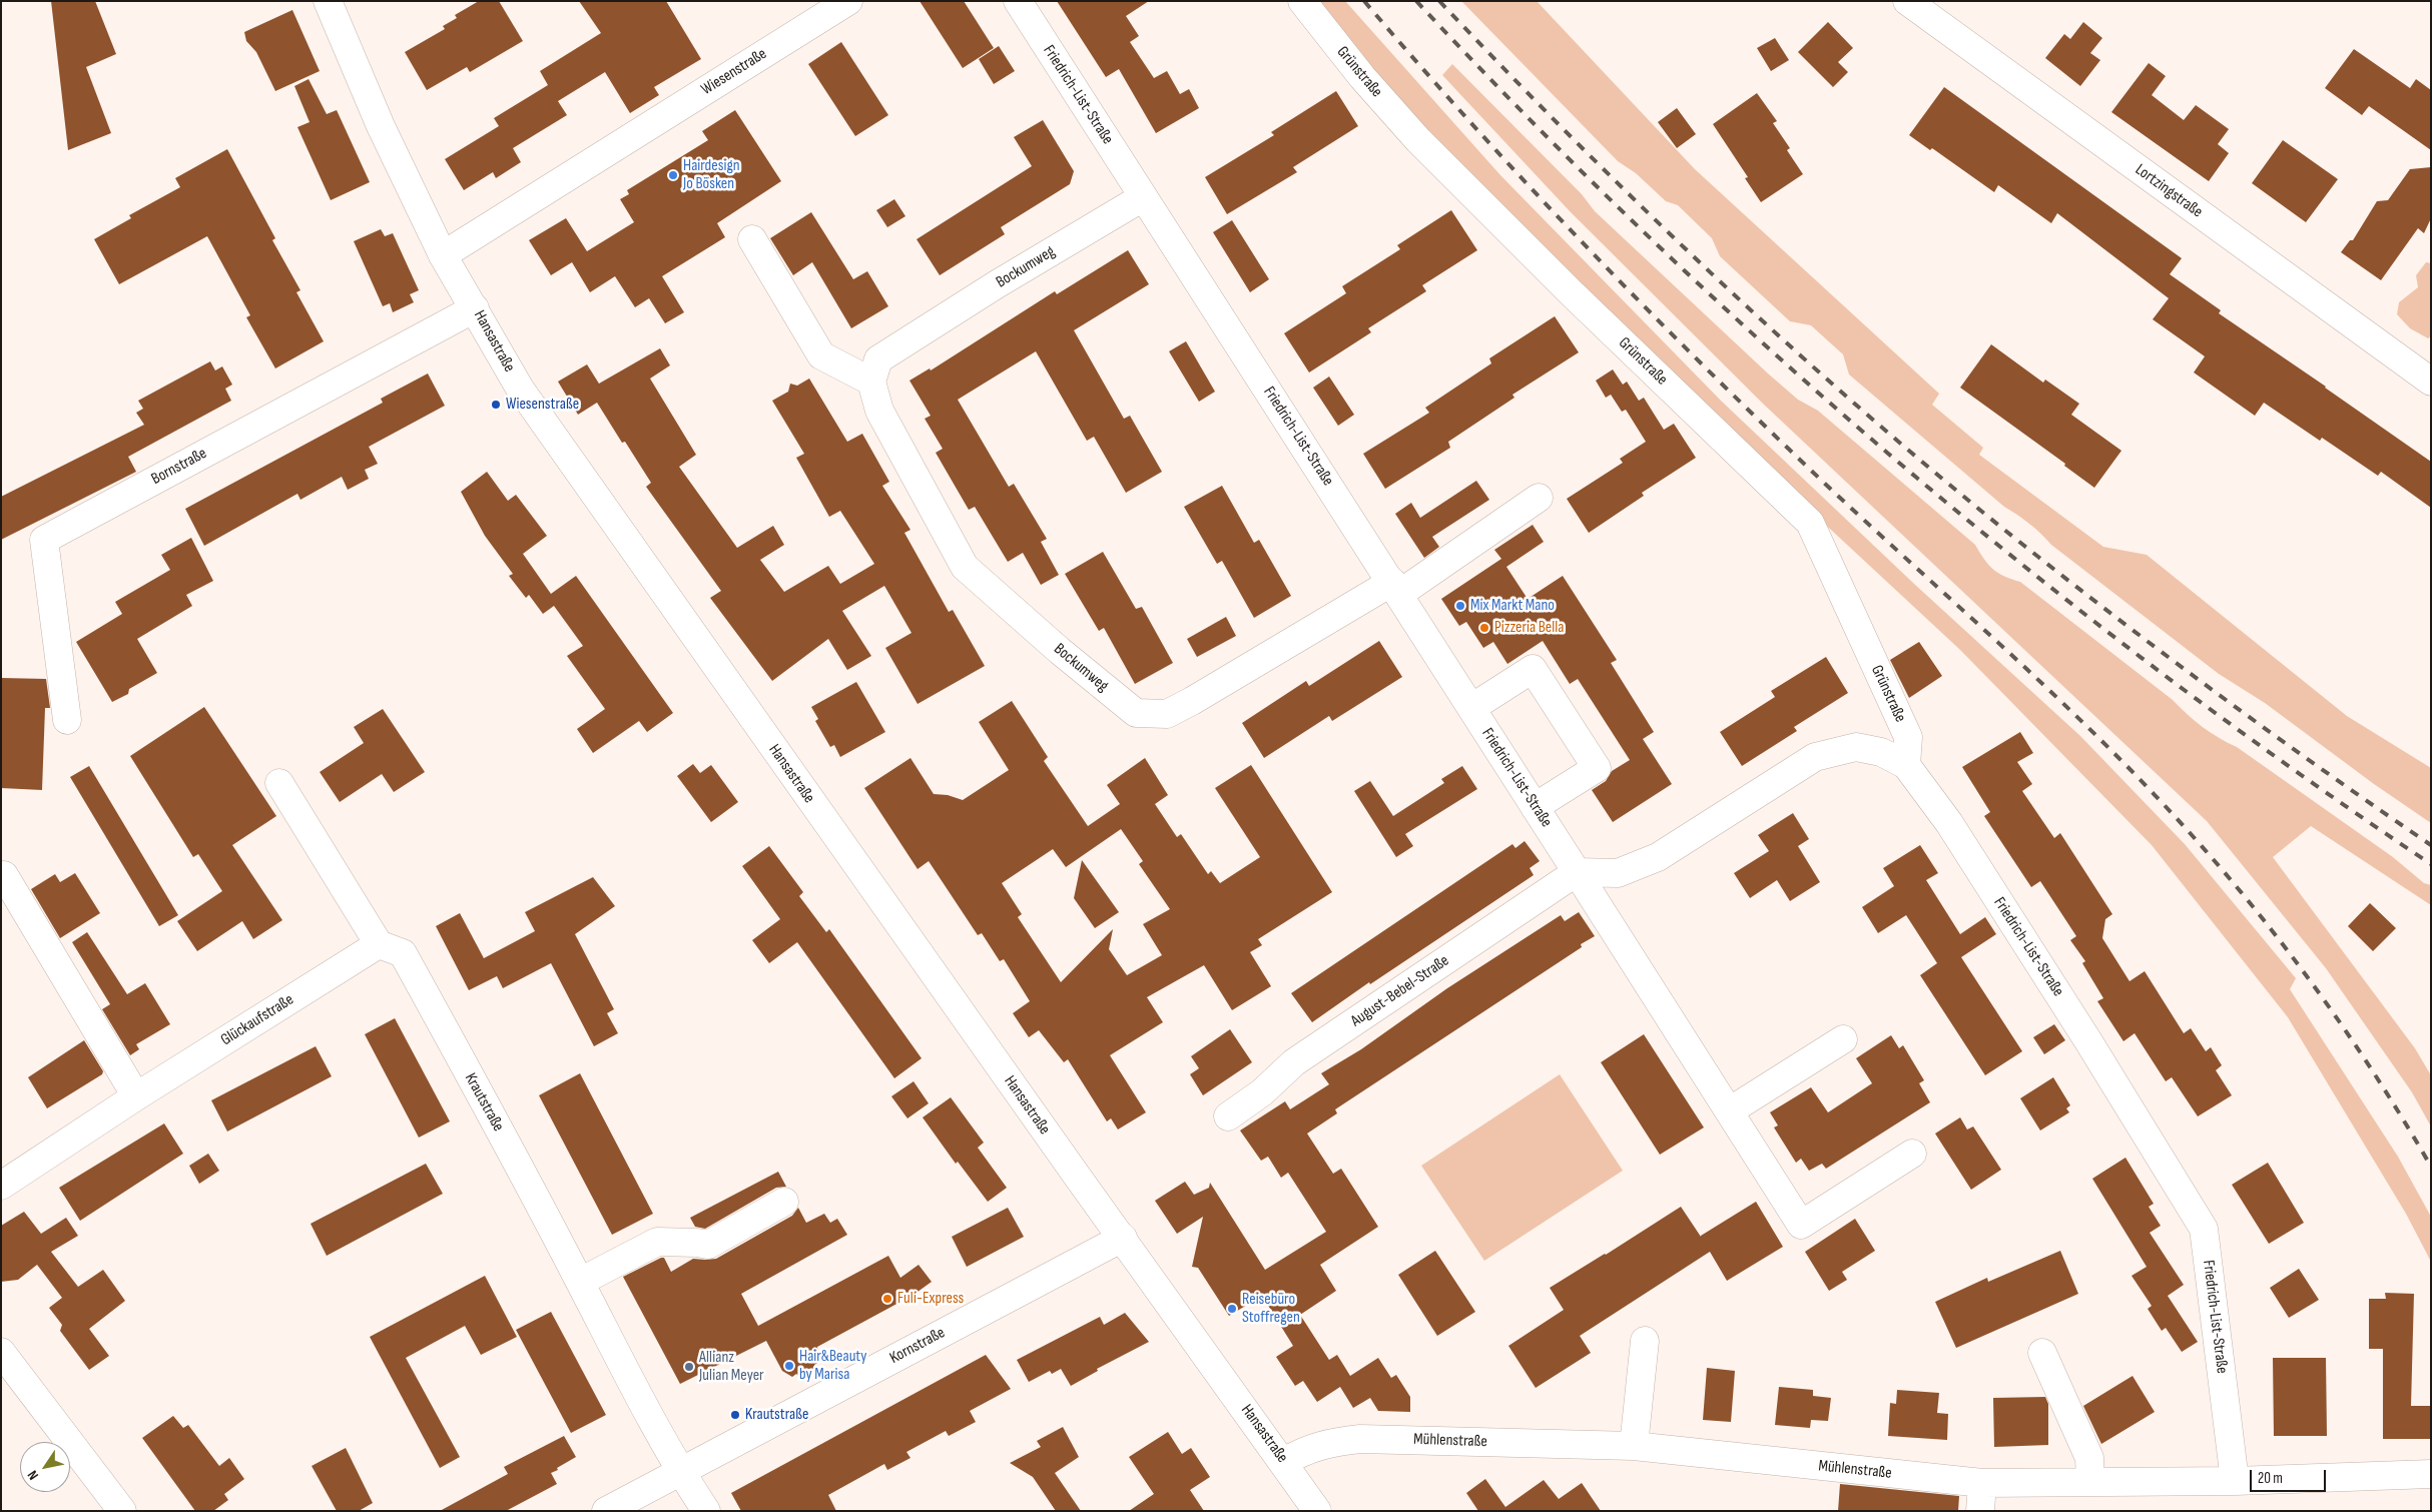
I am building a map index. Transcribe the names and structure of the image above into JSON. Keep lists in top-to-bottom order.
{
  "streets": {
    "street": [
      "Wiesenstraße",
      "Grünstraße",
      "Friedrich-List-Straße",
      "Lortzingstraße",
      "Bockumweg",
      "Hansastraße",
      "Bornstraße",
      "August-Bebel-Straße",
      "Glückaufstraße",
      "Krautstraße",
      "Kornstraße",
      "Mühlenstraße"
    ]
  },
  "crossings": [
    ["Wiesenstraße", "Hansastraße"],
    ["Grünstraße", "Friedrich-List-Straße"],
    ["Friedrich-List-Straße", "Bockumweg"],
    ["Friedrich-List-Straße", "August-Bebel-Straße"],
    ["Friedrich-List-Straße", "Mühlenstraße"],
    ["Hansastraße", "Bornstraße"],
    ["Hansastraße", "Kornstraße"],
    ["Hansastraße", "Mühlenstraße"],
    ["Glückaufstraße", "Krautstraße"],
    ["Krautstraße", "Kornstraße"]
  ],
  "places": [
    "Hairdesign Jo Bösken",
    "Wiesenstraße",
    "Mix Markt Mano",
    "Pizzeria Bella",
    "Fuli-Express",
    "Reisebüro Stoffregen",
    "Hair&Beauty by Marisa",
    "Allianz Julian Meyer",
    "Krautstraße"
  ],
  "scale_bar": "20 m",
  "north": "bottom left"
}
